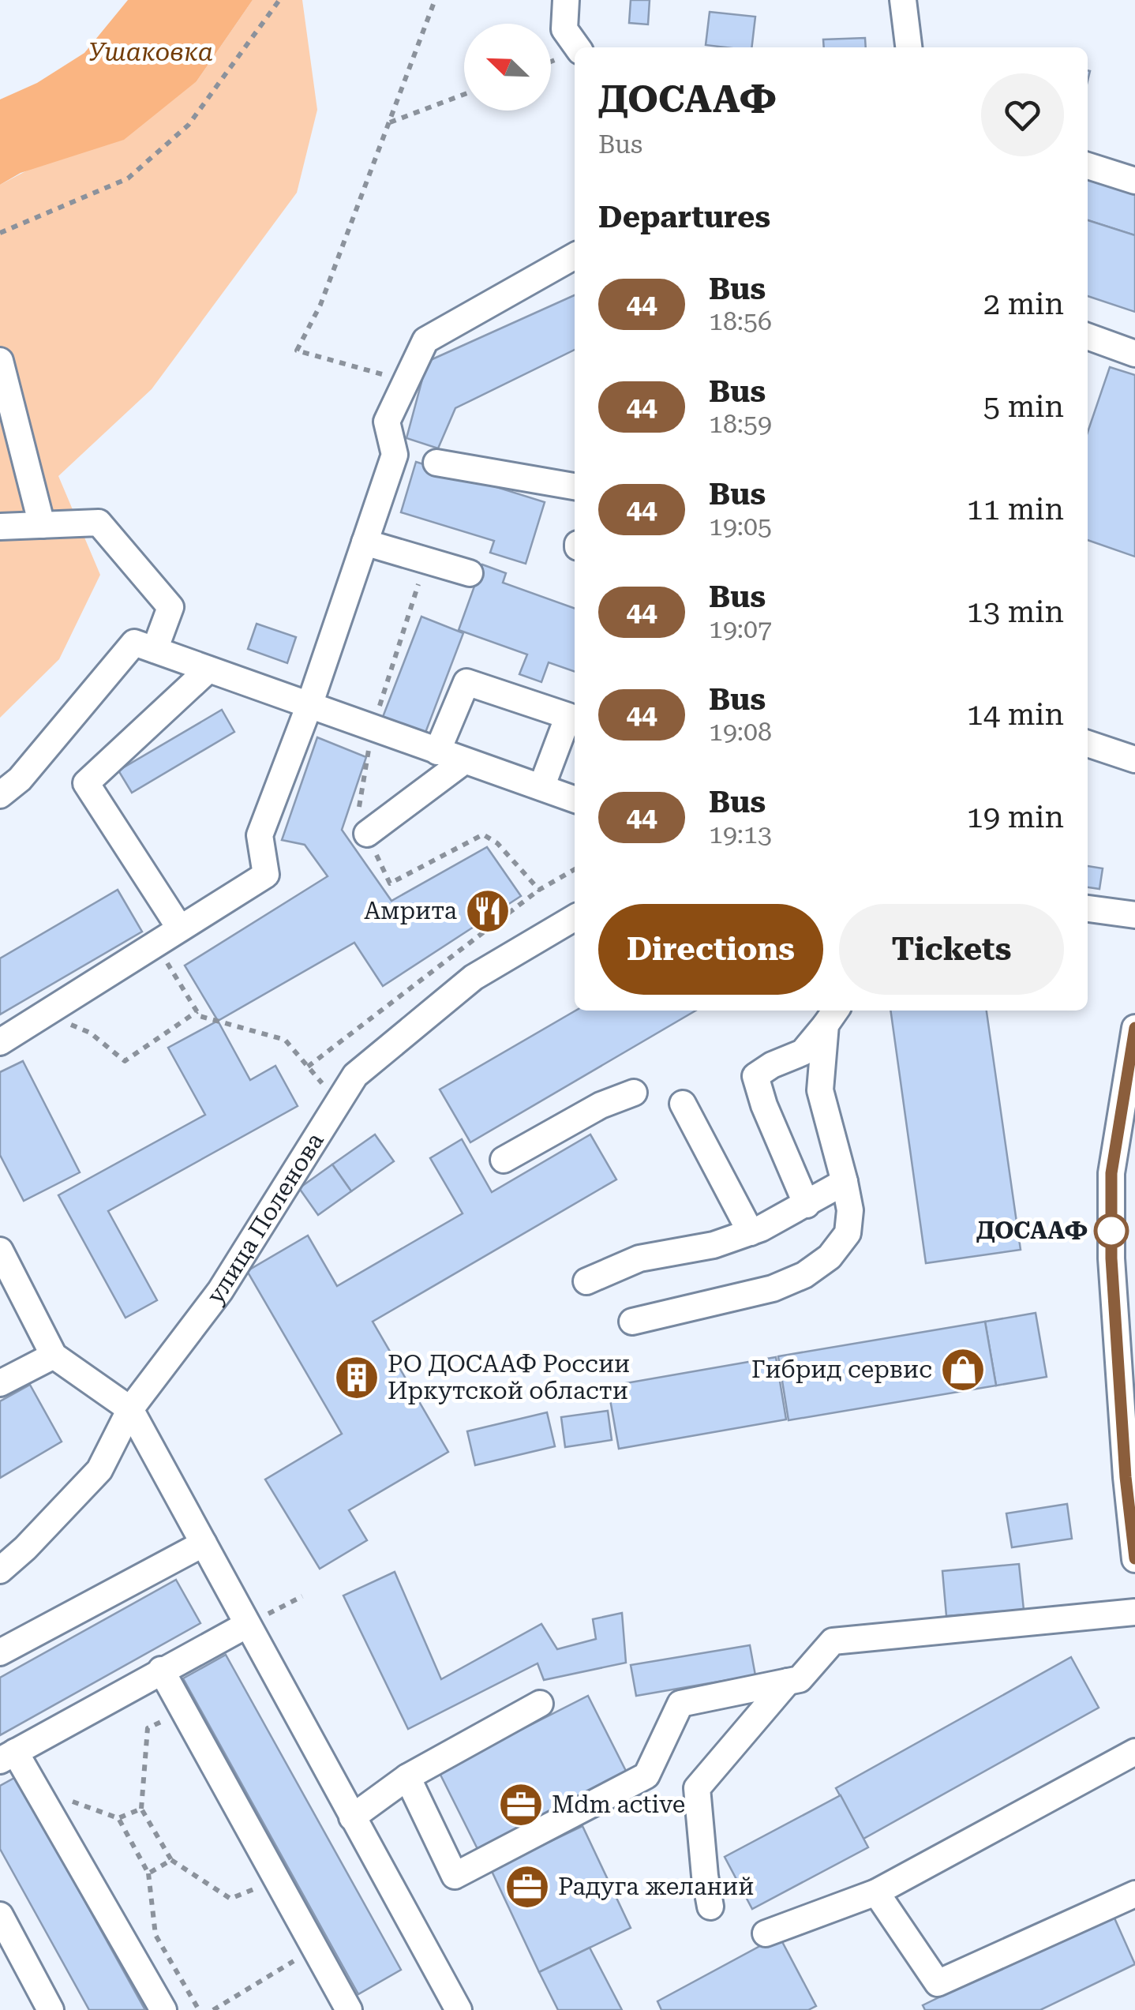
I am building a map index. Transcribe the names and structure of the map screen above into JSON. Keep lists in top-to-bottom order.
{
  "streets": {
    "street": ["улица Поленова"]
  },
  "water": ["Ушаковка"],
  "places": {
    "restaurant": ["Амрита"],
    "other": ["ДОСААФ"],
    "shop": ["Гибрид сервис"],
    "building": ["РО ДОСААФ России Иркутской области"],
    "office": ["Mdm active", "Радуга желаний"]
  },
  "lines": ["bus line 44"],
  "north": "top left",
  "page": {
    "heading": [
      ["ДОСААФ", "Bus"],
      "Departures"
    ],
    "list": [
      {
        "mark": "44",
        "name": "Bus",
        "note": "18:56",
        "value": "2 min"
      },
      {
        "mark": "44",
        "name": "Bus",
        "note": "18:59",
        "value": "5 min"
      },
      {
        "mark": "44",
        "name": "Bus",
        "note": "19:05",
        "value": "11 min"
      },
      {
        "mark": "44",
        "name": "Bus",
        "note": "19:07",
        "value": "13 min"
      },
      {
        "mark": "44",
        "name": "Bus",
        "note": "19:08",
        "value": "14 min"
      },
      {
        "mark": "44",
        "name": "Bus",
        "note": "19:13",
        "value": "19 min"
      }
    ],
    "buttons": ["Directions", "Tickets"]
  }
}
